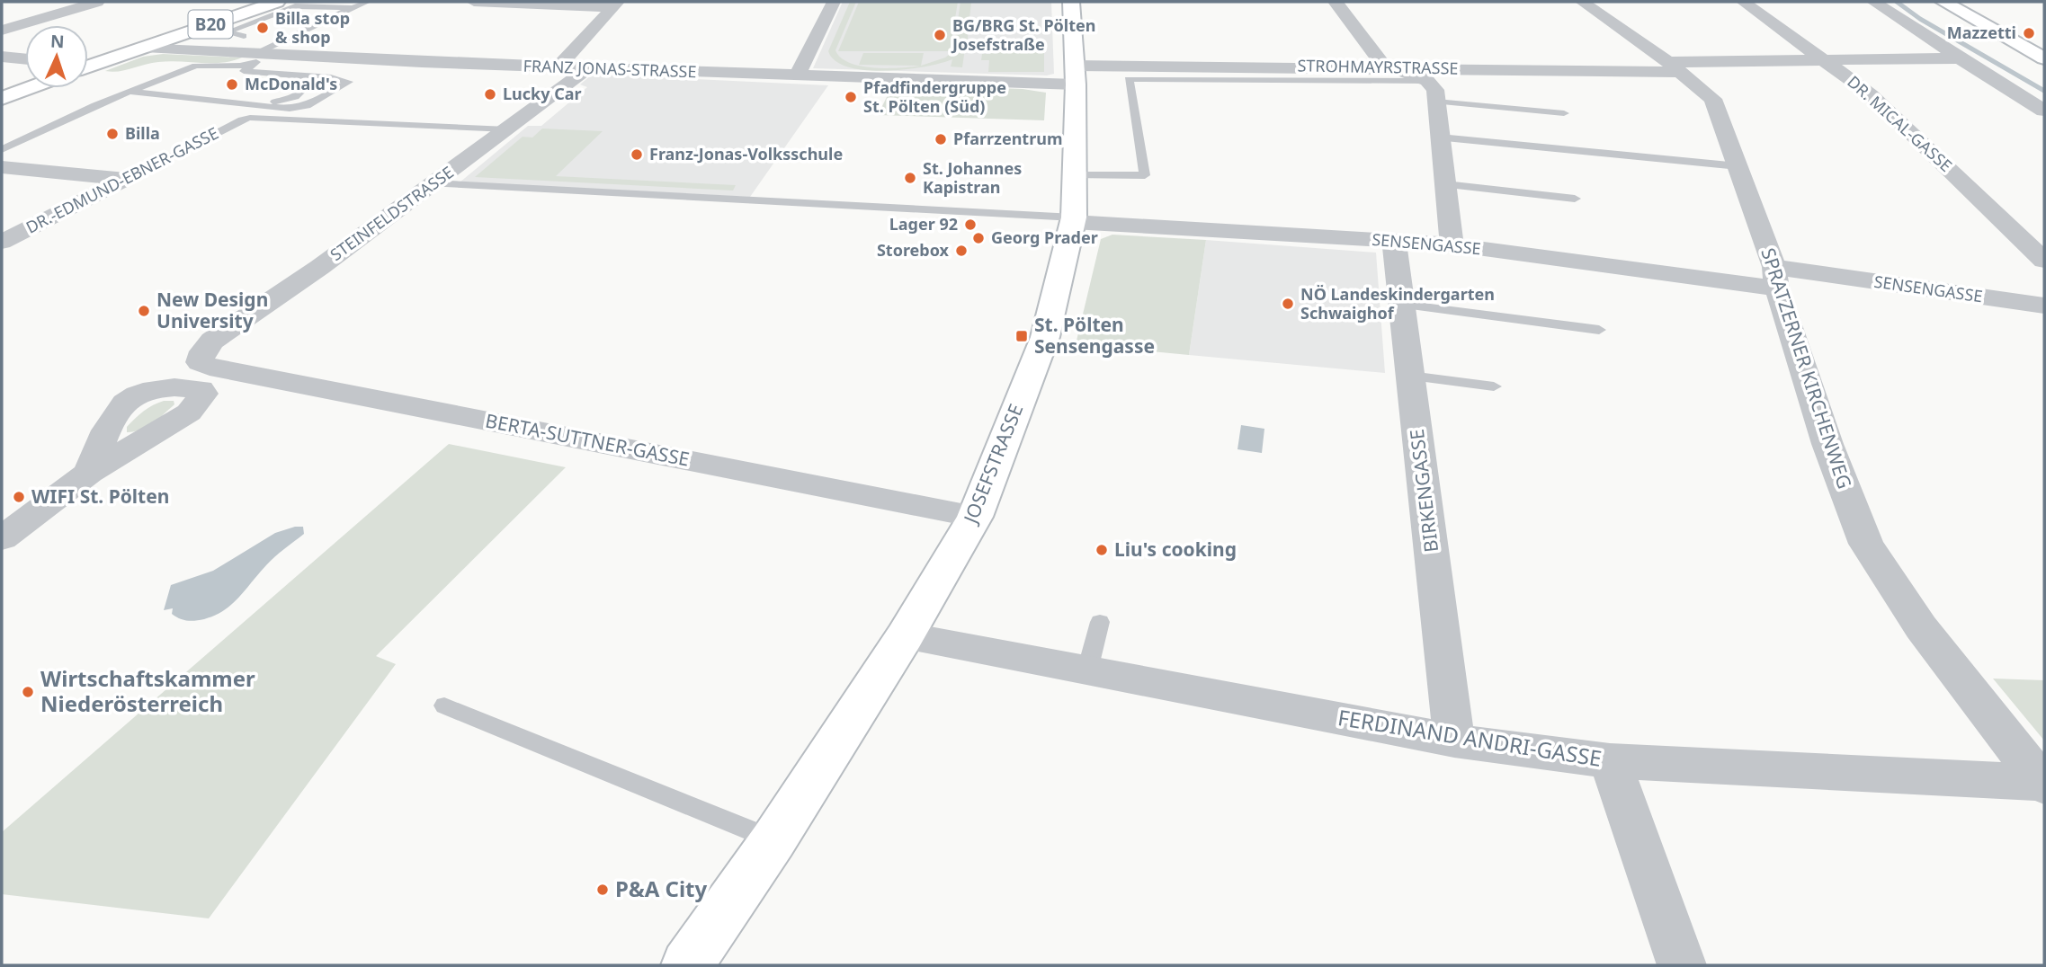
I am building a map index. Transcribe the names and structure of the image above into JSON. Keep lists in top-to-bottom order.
{
  "streets": {
    "street": [
      "B20",
      "STROHMAYRSTRASSE",
      "FRANZ JONAS-STRASSE",
      "DR. MICAL-GASSE",
      "DR.-EDMUND-EBNER-GASSE",
      "STEINFELDSTRASSE",
      "SENSENGASSE",
      "SPRATZERNER KIRCHENWEG",
      "BERTA-SUTTNER-GASSE",
      "JOSEFSTRASSE",
      "BIRKENGASSE",
      "FERDINAND ANDRI-GASSE"
    ]
  },
  "crossings": [
    ["B20", "FRANZ JONAS-STRASSE"],
    ["STROHMAYRSTRASSE", "FRANZ JONAS-STRASSE"],
    ["STROHMAYRSTRASSE", "DR. MICAL-GASSE"],
    ["STROHMAYRSTRASSE", "SPRATZERNER KIRCHENWEG"],
    ["STROHMAYRSTRASSE", "JOSEFSTRASSE"],
    ["FRANZ JONAS-STRASSE", "STEINFELDSTRASSE"],
    ["FRANZ JONAS-STRASSE", "JOSEFSTRASSE"],
    ["DR.-EDMUND-EBNER-GASSE", "STEINFELDSTRASSE"],
    ["STEINFELDSTRASSE", "BERTA-SUTTNER-GASSE"],
    ["SENSENGASSE", "SPRATZERNER KIRCHENWEG"],
    ["SENSENGASSE", "JOSEFSTRASSE"],
    ["SENSENGASSE", "BIRKENGASSE"],
    ["SPRATZERNER KIRCHENWEG", "FERDINAND ANDRI-GASSE"],
    ["BERTA-SUTTNER-GASSE", "JOSEFSTRASSE"],
    ["JOSEFSTRASSE", "FERDINAND ANDRI-GASSE"],
    ["BIRKENGASSE", "FERDINAND ANDRI-GASSE"]
  ],
  "places": {
    "other": [
      "Billa stop & shop",
      "Mazzetti",
      "BG/BRG St. Pölten Josefstraße",
      "McDonald's",
      "Lucky Car",
      "Pfadfindergruppe St. Pölten (Süd)",
      "Billa",
      "Pfarrzentrum",
      "Franz-Jonas-Volksschule",
      "St. Johannes Kapistran",
      "Lager 92",
      "Georg Prader",
      "Storebox",
      "NÖ Landeskindergarten Schwaighof",
      "New Design University",
      "WIFI St. Pölten",
      "Liu's cooking",
      "Wirtschaftskammer Niederösterreich",
      "P&A City"
    ],
    "transit": ["St. Pölten Sensengasse"]
  },
  "north": "top"
}
